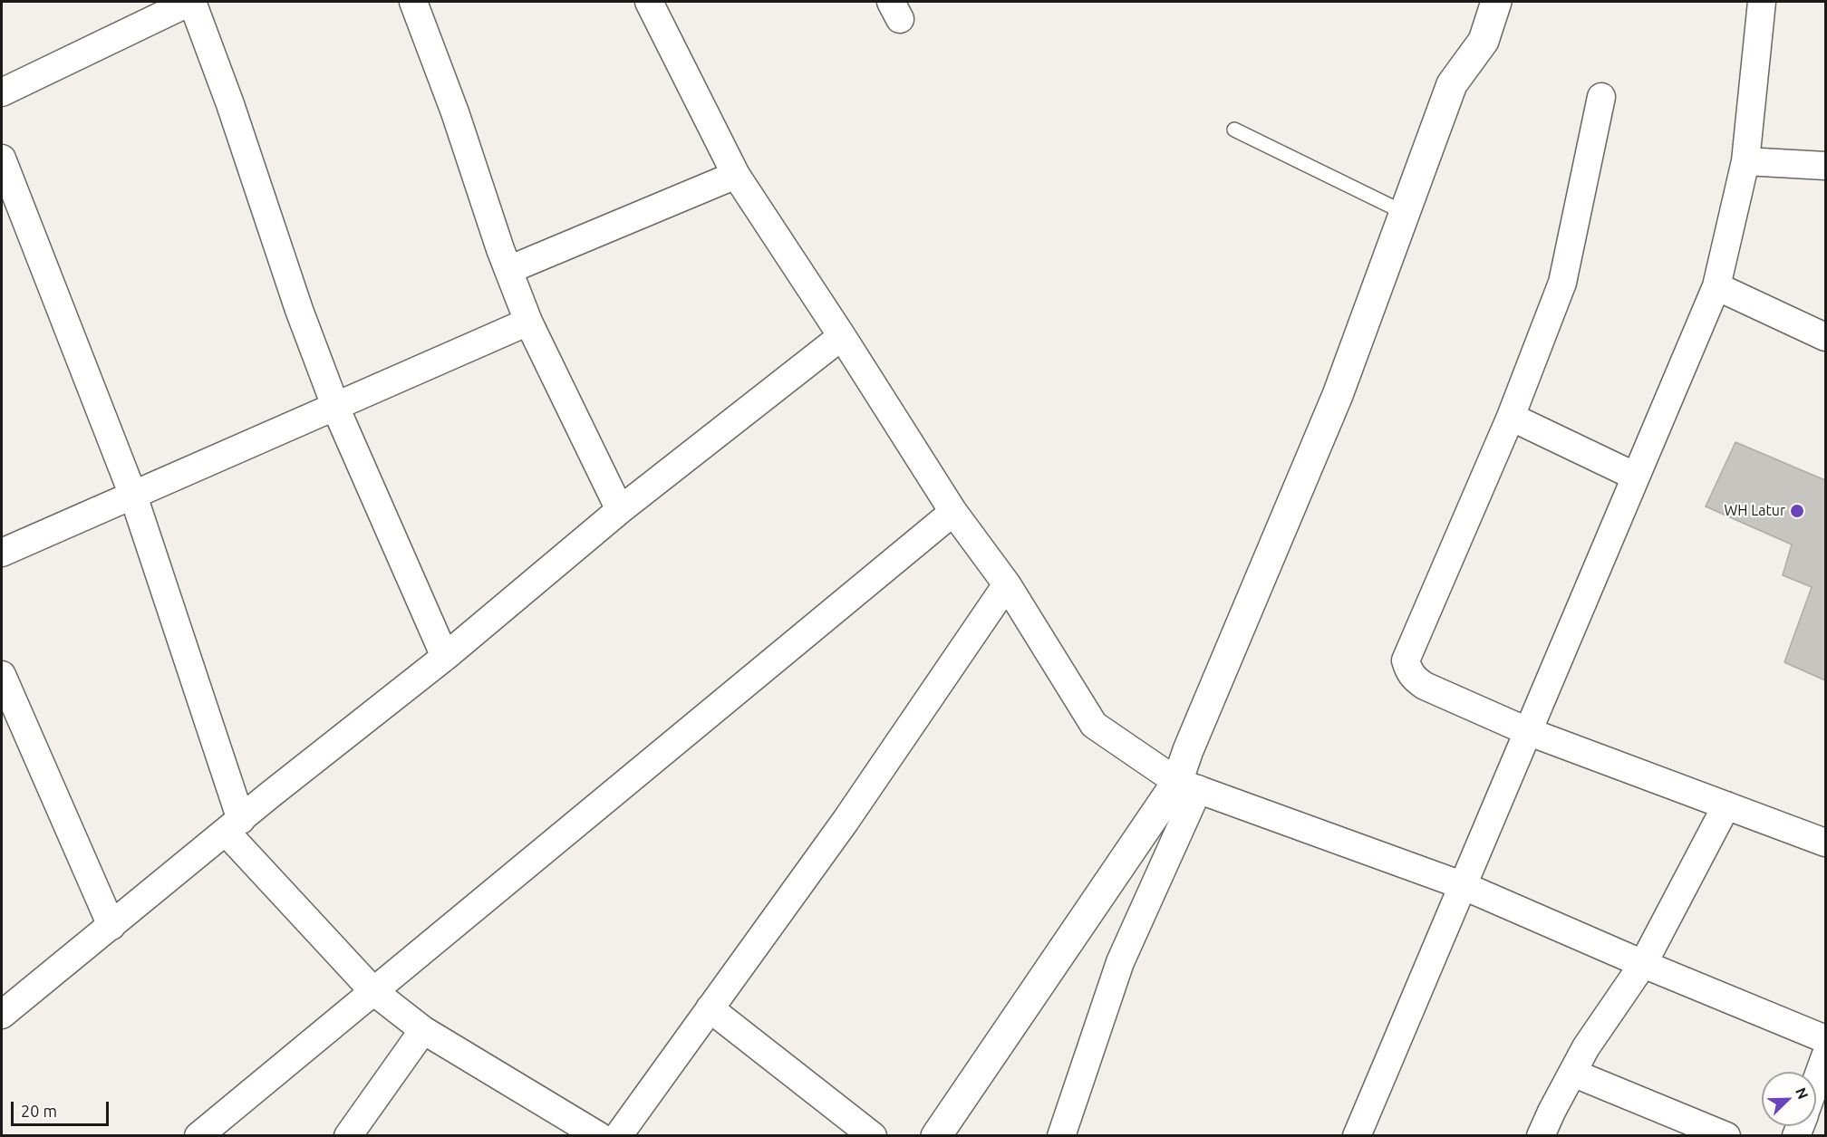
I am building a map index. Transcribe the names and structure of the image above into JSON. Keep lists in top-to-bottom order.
{
  "places": ["WH Latur"],
  "scale_bar": "20 m",
  "north": "top right"
}
